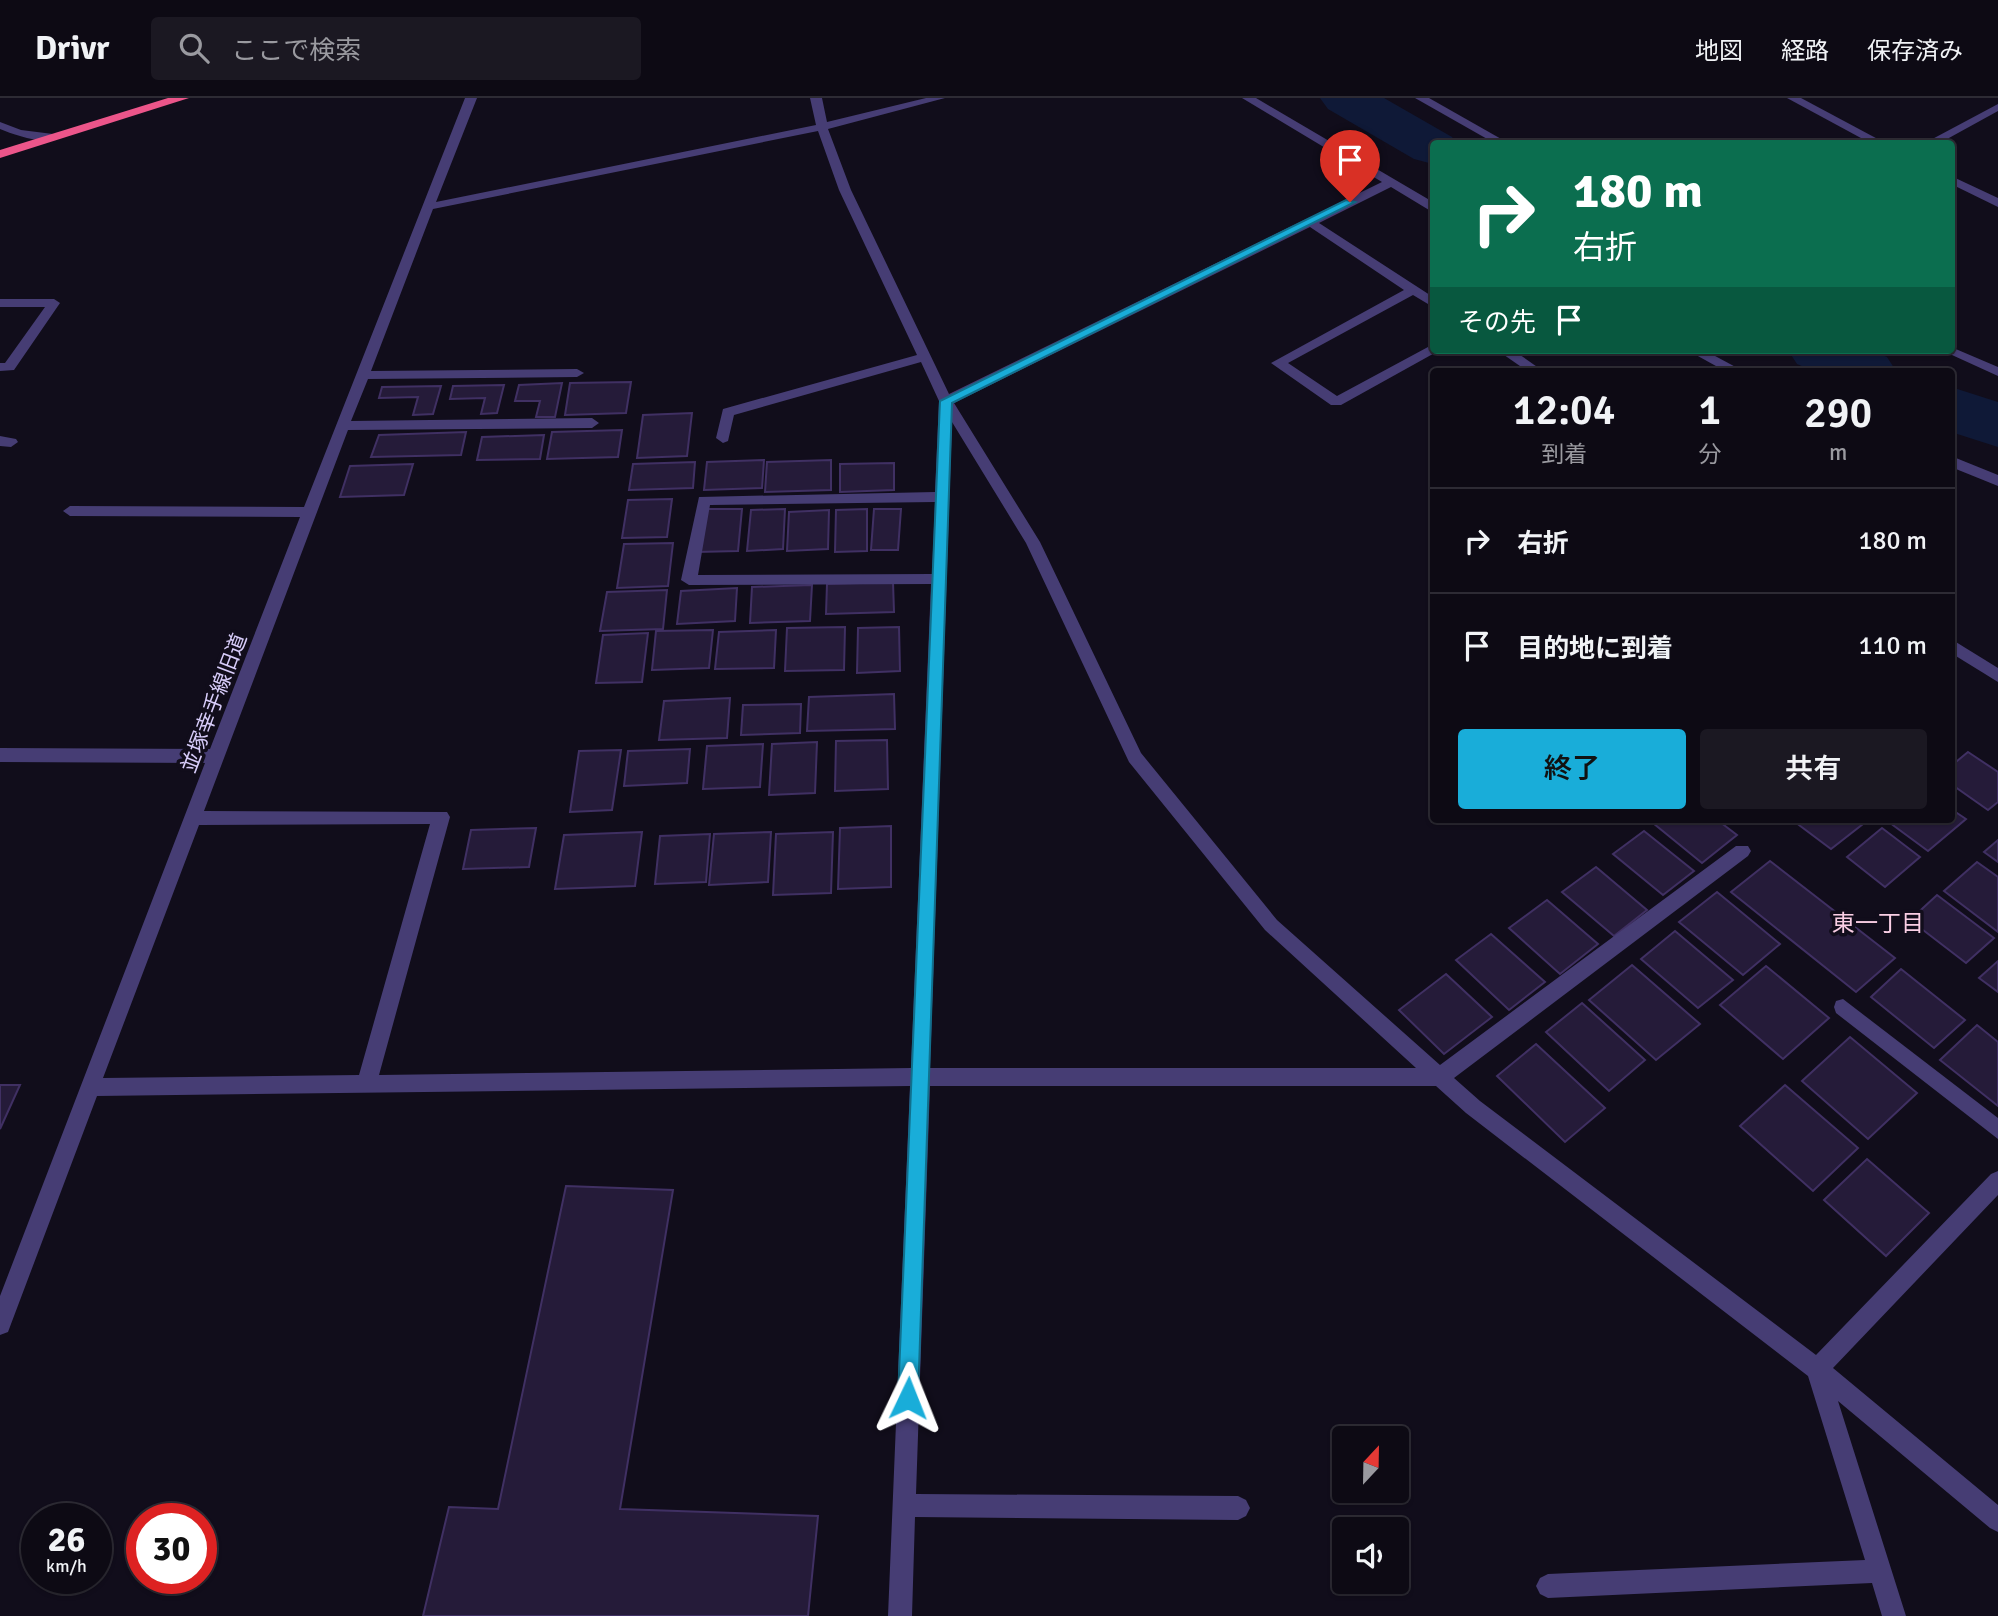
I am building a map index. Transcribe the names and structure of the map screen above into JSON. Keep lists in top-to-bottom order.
{
  "streets": {
    "street": ["並塚幸手線旧道"]
  },
  "districts": ["東一丁目"],
  "north": "top",
  "page": {
    "header": "Drivr",
    "search": "ここで検索",
    "nav": ["地図", "経路", "保存済み"],
    "turn": ["180 m", "右折"],
    "then": "その先",
    "eta": [
      "12:04",
      "到着",
      "1",
      "分",
      "290",
      "m"
    ],
    "list": [
      {
        "name": "右折",
        "value": "180 m"
      },
      {
        "name": "目的地に到着",
        "value": "110 m"
      }
    ],
    "buttons": ["終了", "共有"],
    "speed": "26 km/h",
    "limit": "30"
  }
}
